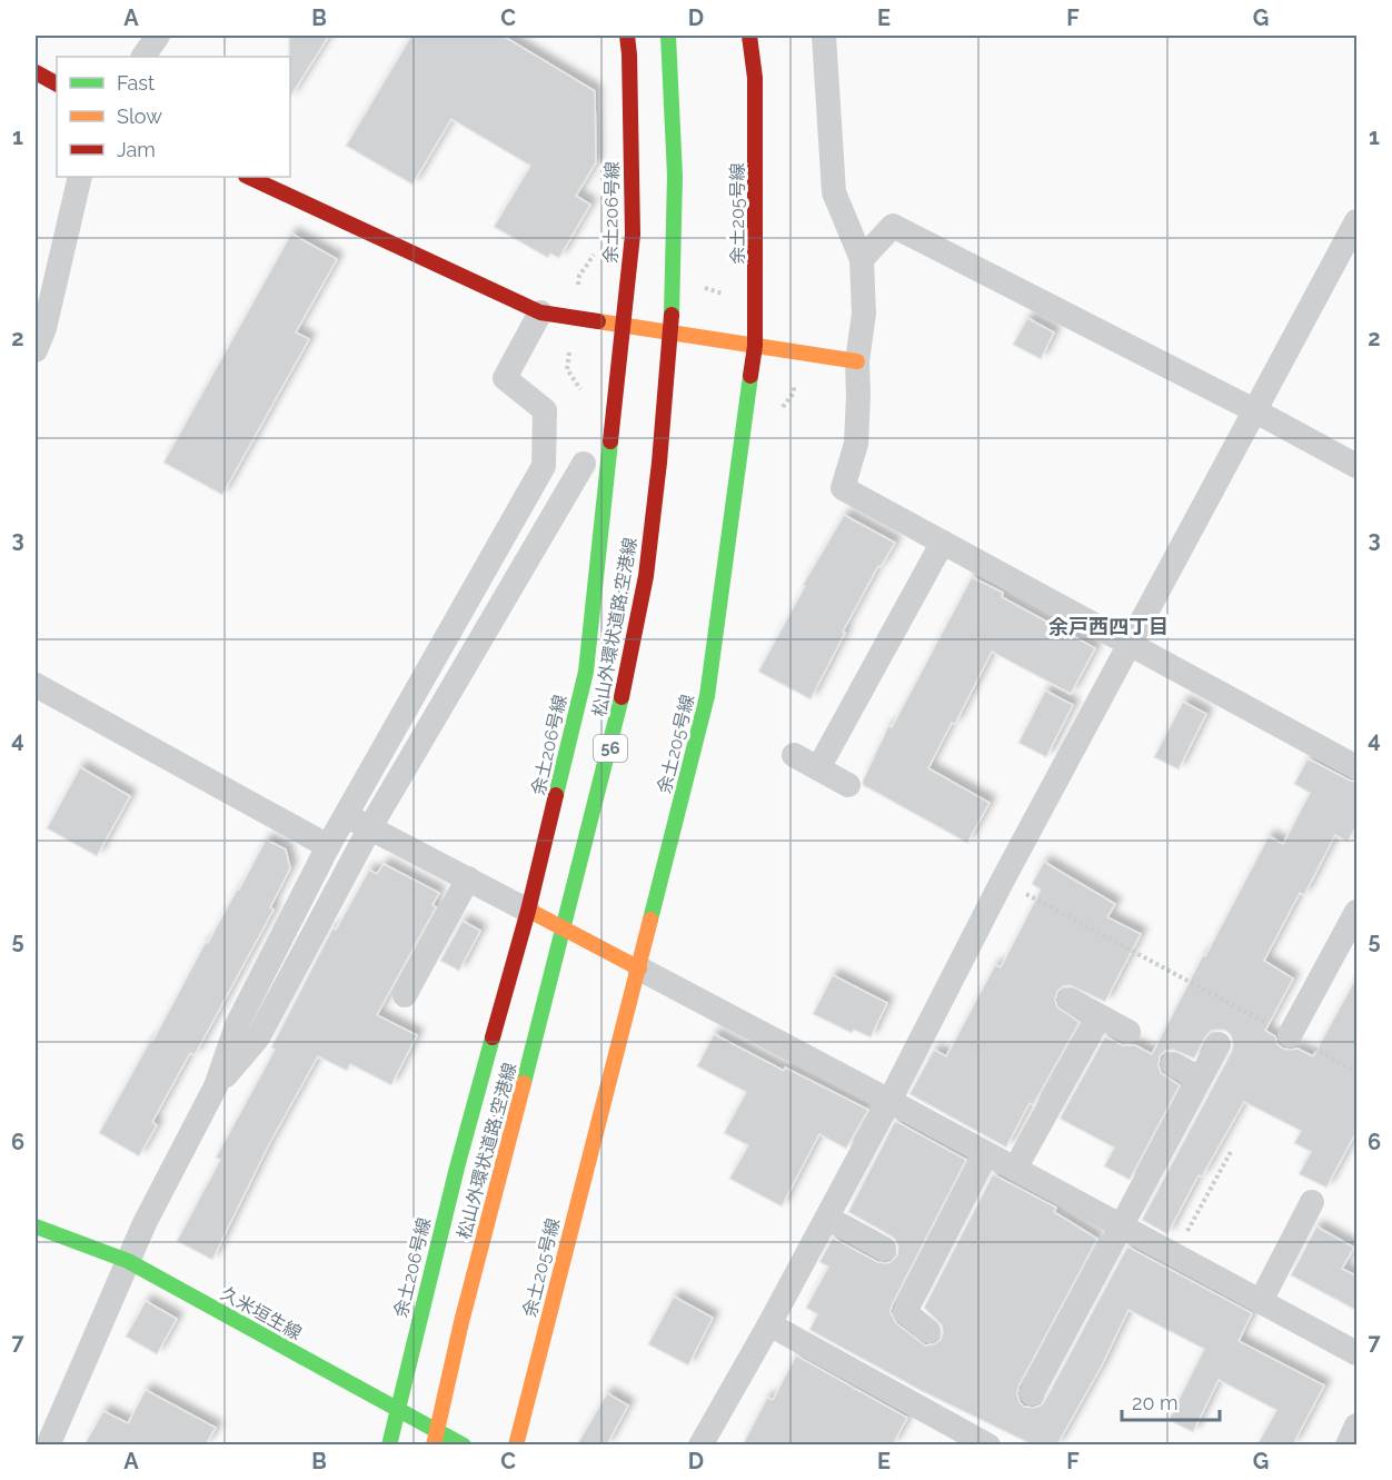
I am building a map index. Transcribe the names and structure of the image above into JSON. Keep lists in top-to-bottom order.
{
  "streets": {
    "main road": [
      "余土206号線",
      "余土205号線",
      "松山外環状道路;空港線",
      "56",
      "久米垣生線"
    ]
  },
  "crossings": [
    ["余土206号線", "久米垣生線"]
  ],
  "districts": ["余戸西四丁目"],
  "legend": ["Fast", "Slow", "Jam"],
  "scale_bar": "20 m",
  "grid": {
    "columns": [
      "A",
      "B",
      "C",
      "D",
      "E",
      "F",
      "G"
    ],
    "rows": [
      "1",
      "2",
      "3",
      "4",
      "5",
      "6",
      "7"
    ]
  }
}
